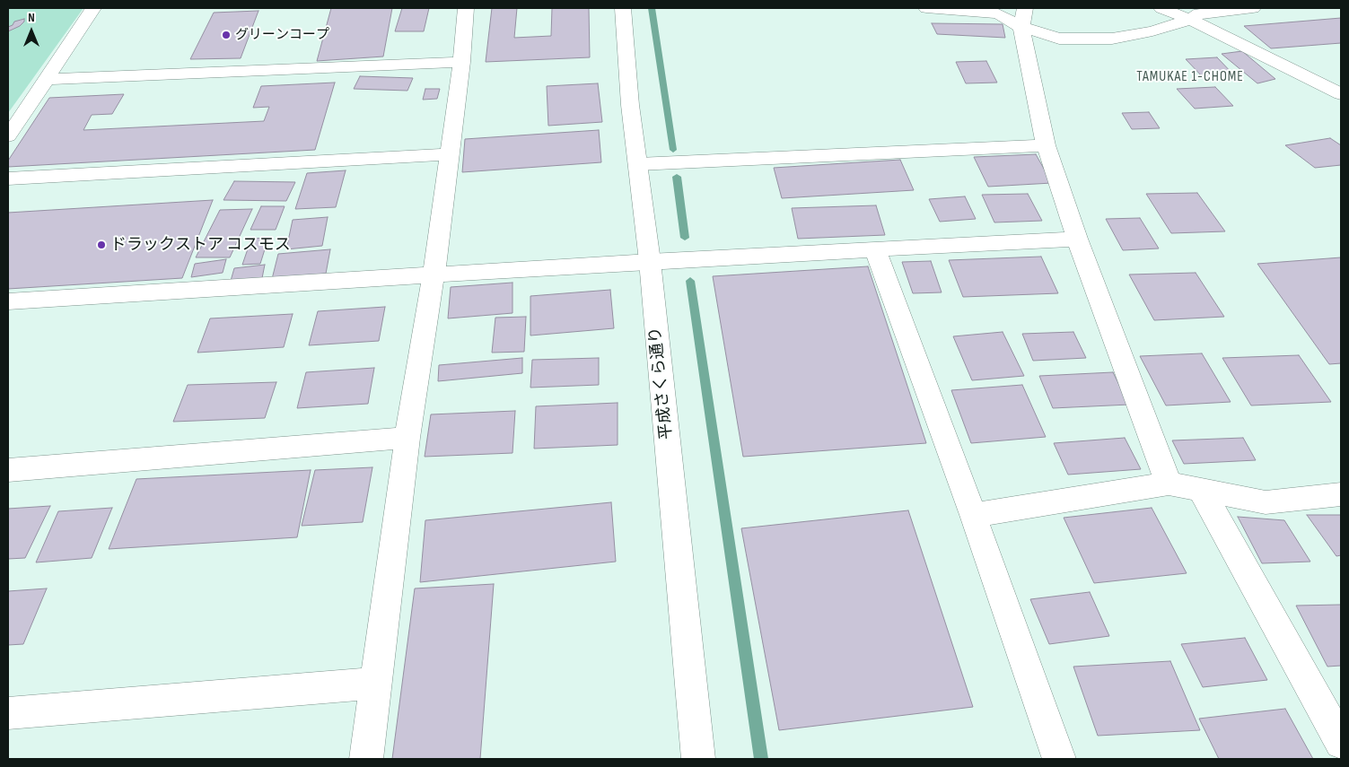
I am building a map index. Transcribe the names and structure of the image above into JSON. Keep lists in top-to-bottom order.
{
  "streets": {
    "street": ["平成さくら通り"]
  },
  "districts": ["TAMUKAE 1-CHOME"],
  "places": ["グリーンコープ", "ドラックストア コスモス"],
  "north": "top"
}
